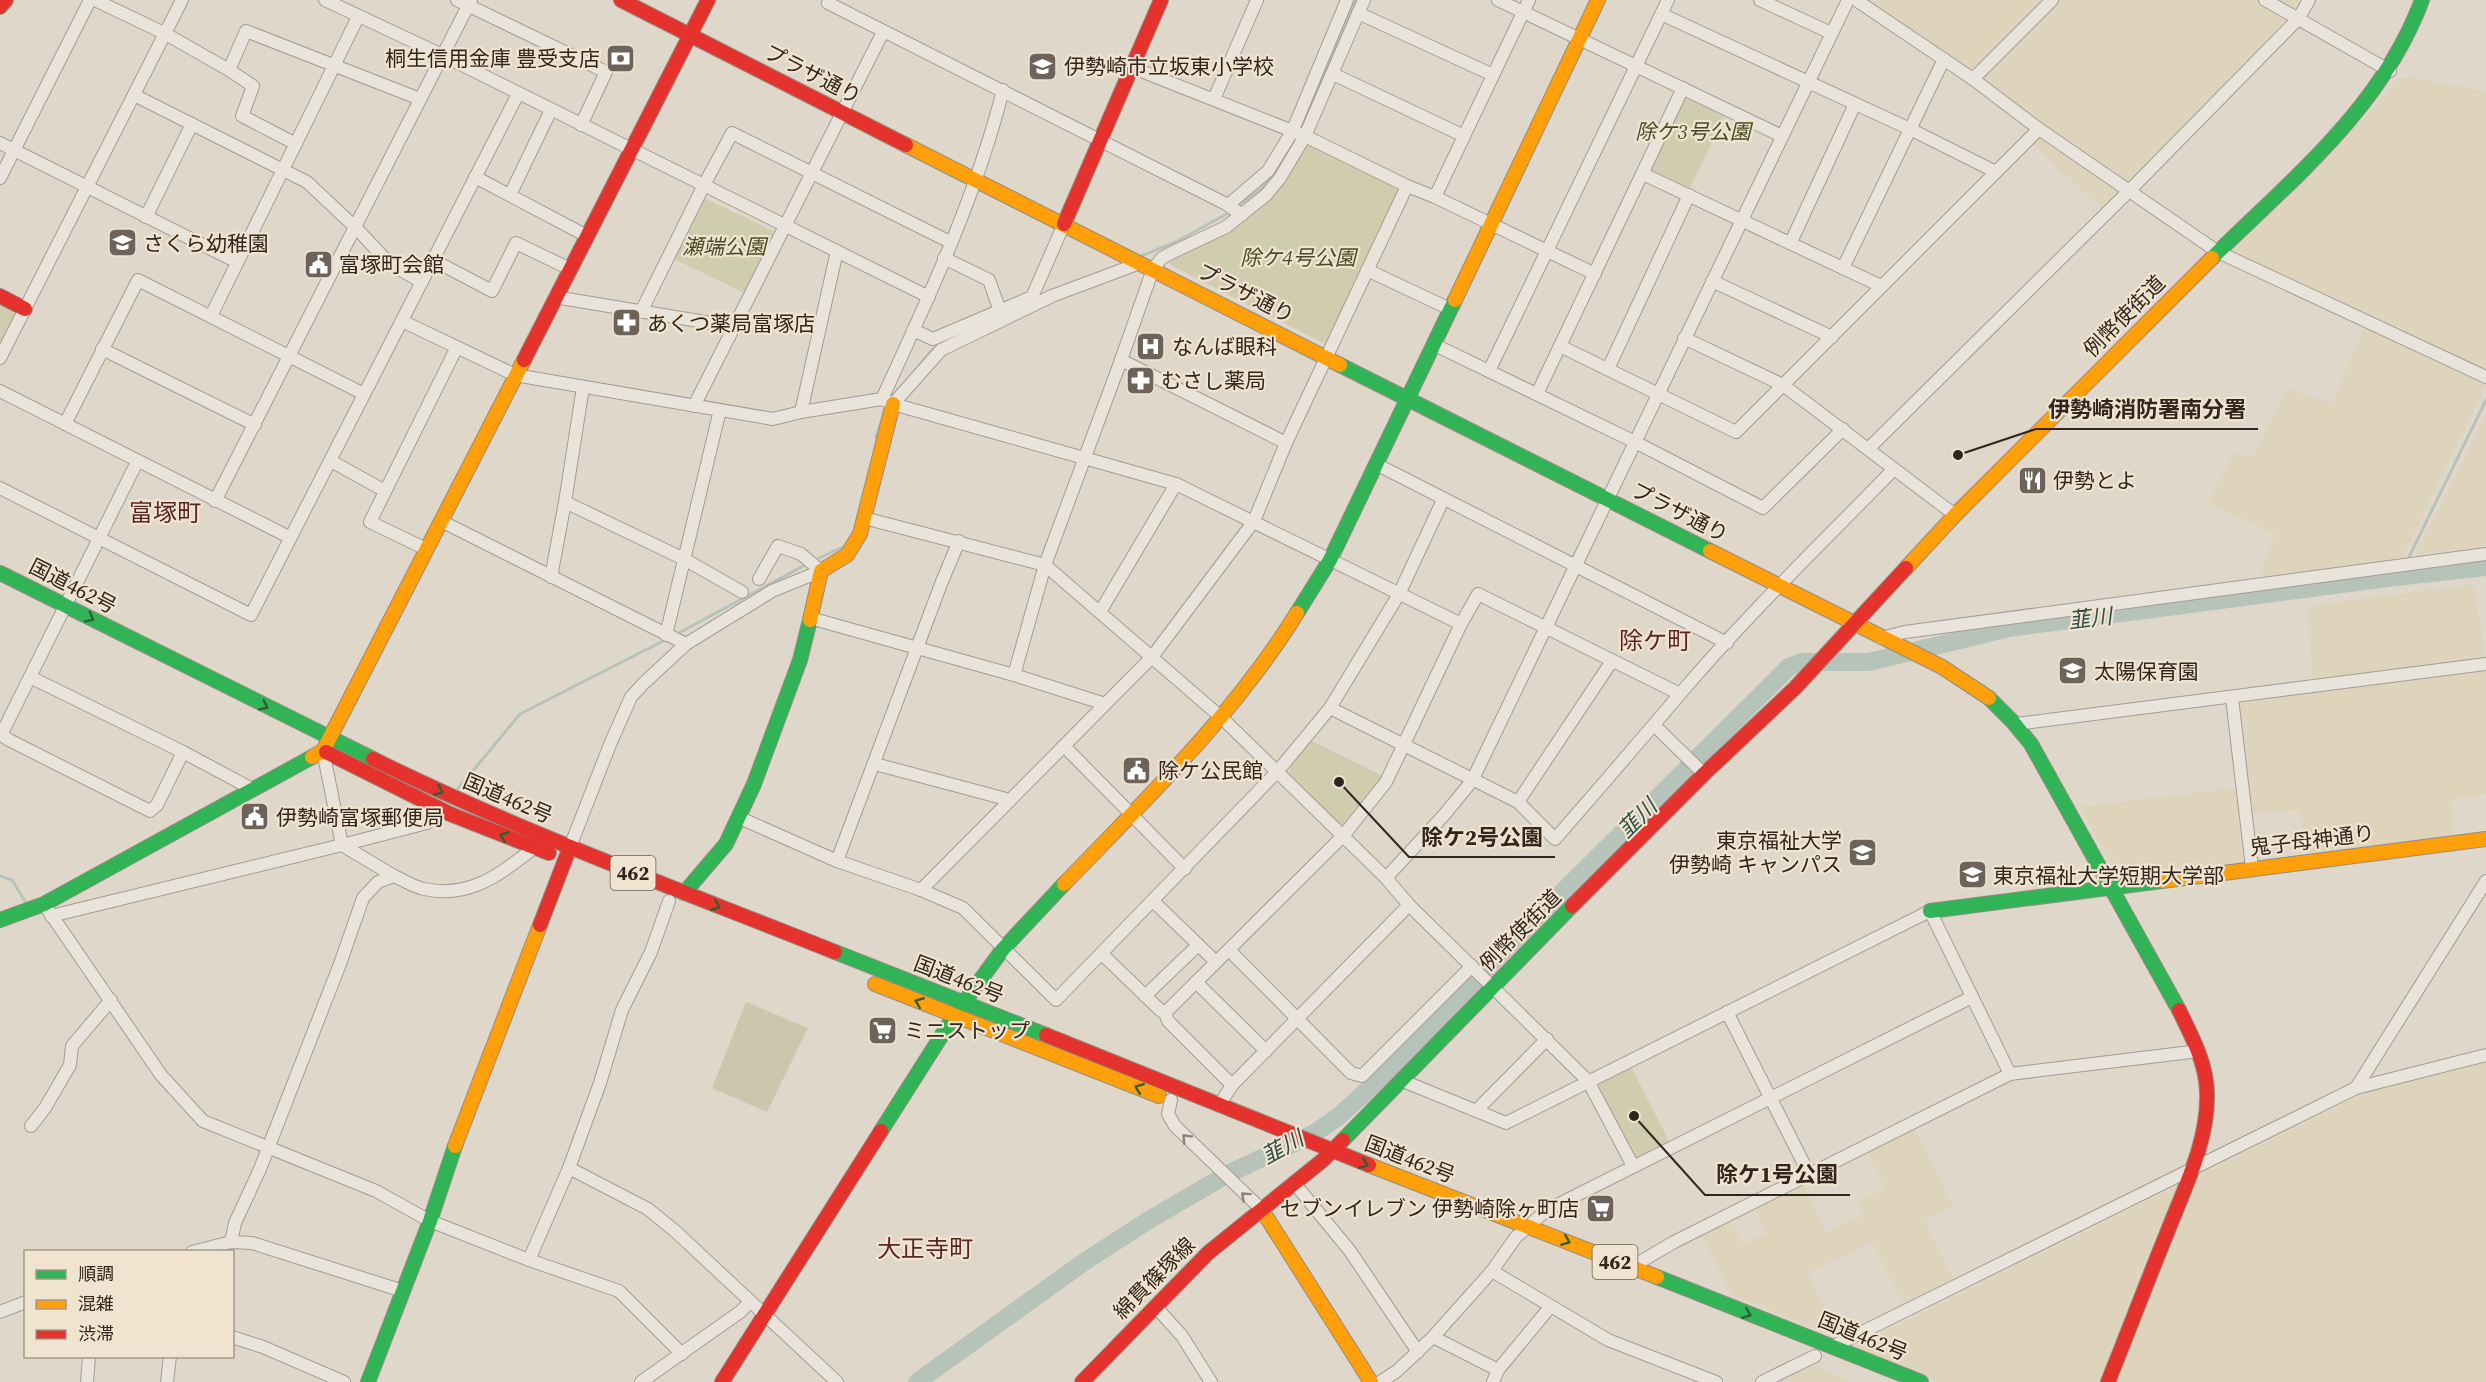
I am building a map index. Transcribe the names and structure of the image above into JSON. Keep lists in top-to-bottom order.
{
  "streets": {
    "main road": [
      "プラザ通り",
      "例幣使街道",
      "国道462号",
      "鬼子母神通り",
      "462",
      "綿貫篠塚線"
    ]
  },
  "crossings": [
    ["プラザ通り", "例幣使街道"],
    ["プラザ通り", "鬼子母神通り"],
    ["例幣使街道", "国道462号"],
    ["例幣使街道", "綿貫篠塚線"]
  ],
  "districts": ["富塚町", "除ケ町", "大正寺町"],
  "water": ["韮川"],
  "parks": ["除ケ3号公園", "瀬端公園", "除ケ4号公園"],
  "places": {
    "bank": ["桐生信用金庫 豊受支店"],
    "school or university": [
      "伊勢崎市立坂東小学校",
      "さくら幼稚園",
      "太陽保育園",
      "東京福祉大学 伊勢崎 キャンパス",
      "東京福祉大学短期大学部"
    ],
    "public building": ["富塚町会館", "除ケ公民館", "伊勢崎富塚郵便局"],
    "pharmacy": ["あくつ薬局富塚店", "むさし薬局"],
    "hospital": ["なんば眼科"],
    "other": ["伊勢崎消防署南分署", "除ケ2号公園", "除ケ1号公園"],
    "restaurant": ["伊勢とよ"],
    "supermarket": ["ミニストップ", "セブンイレブン 伊勢崎除ヶ町店"]
  },
  "legend": ["順調", "混雑", "渋滞"]
}
